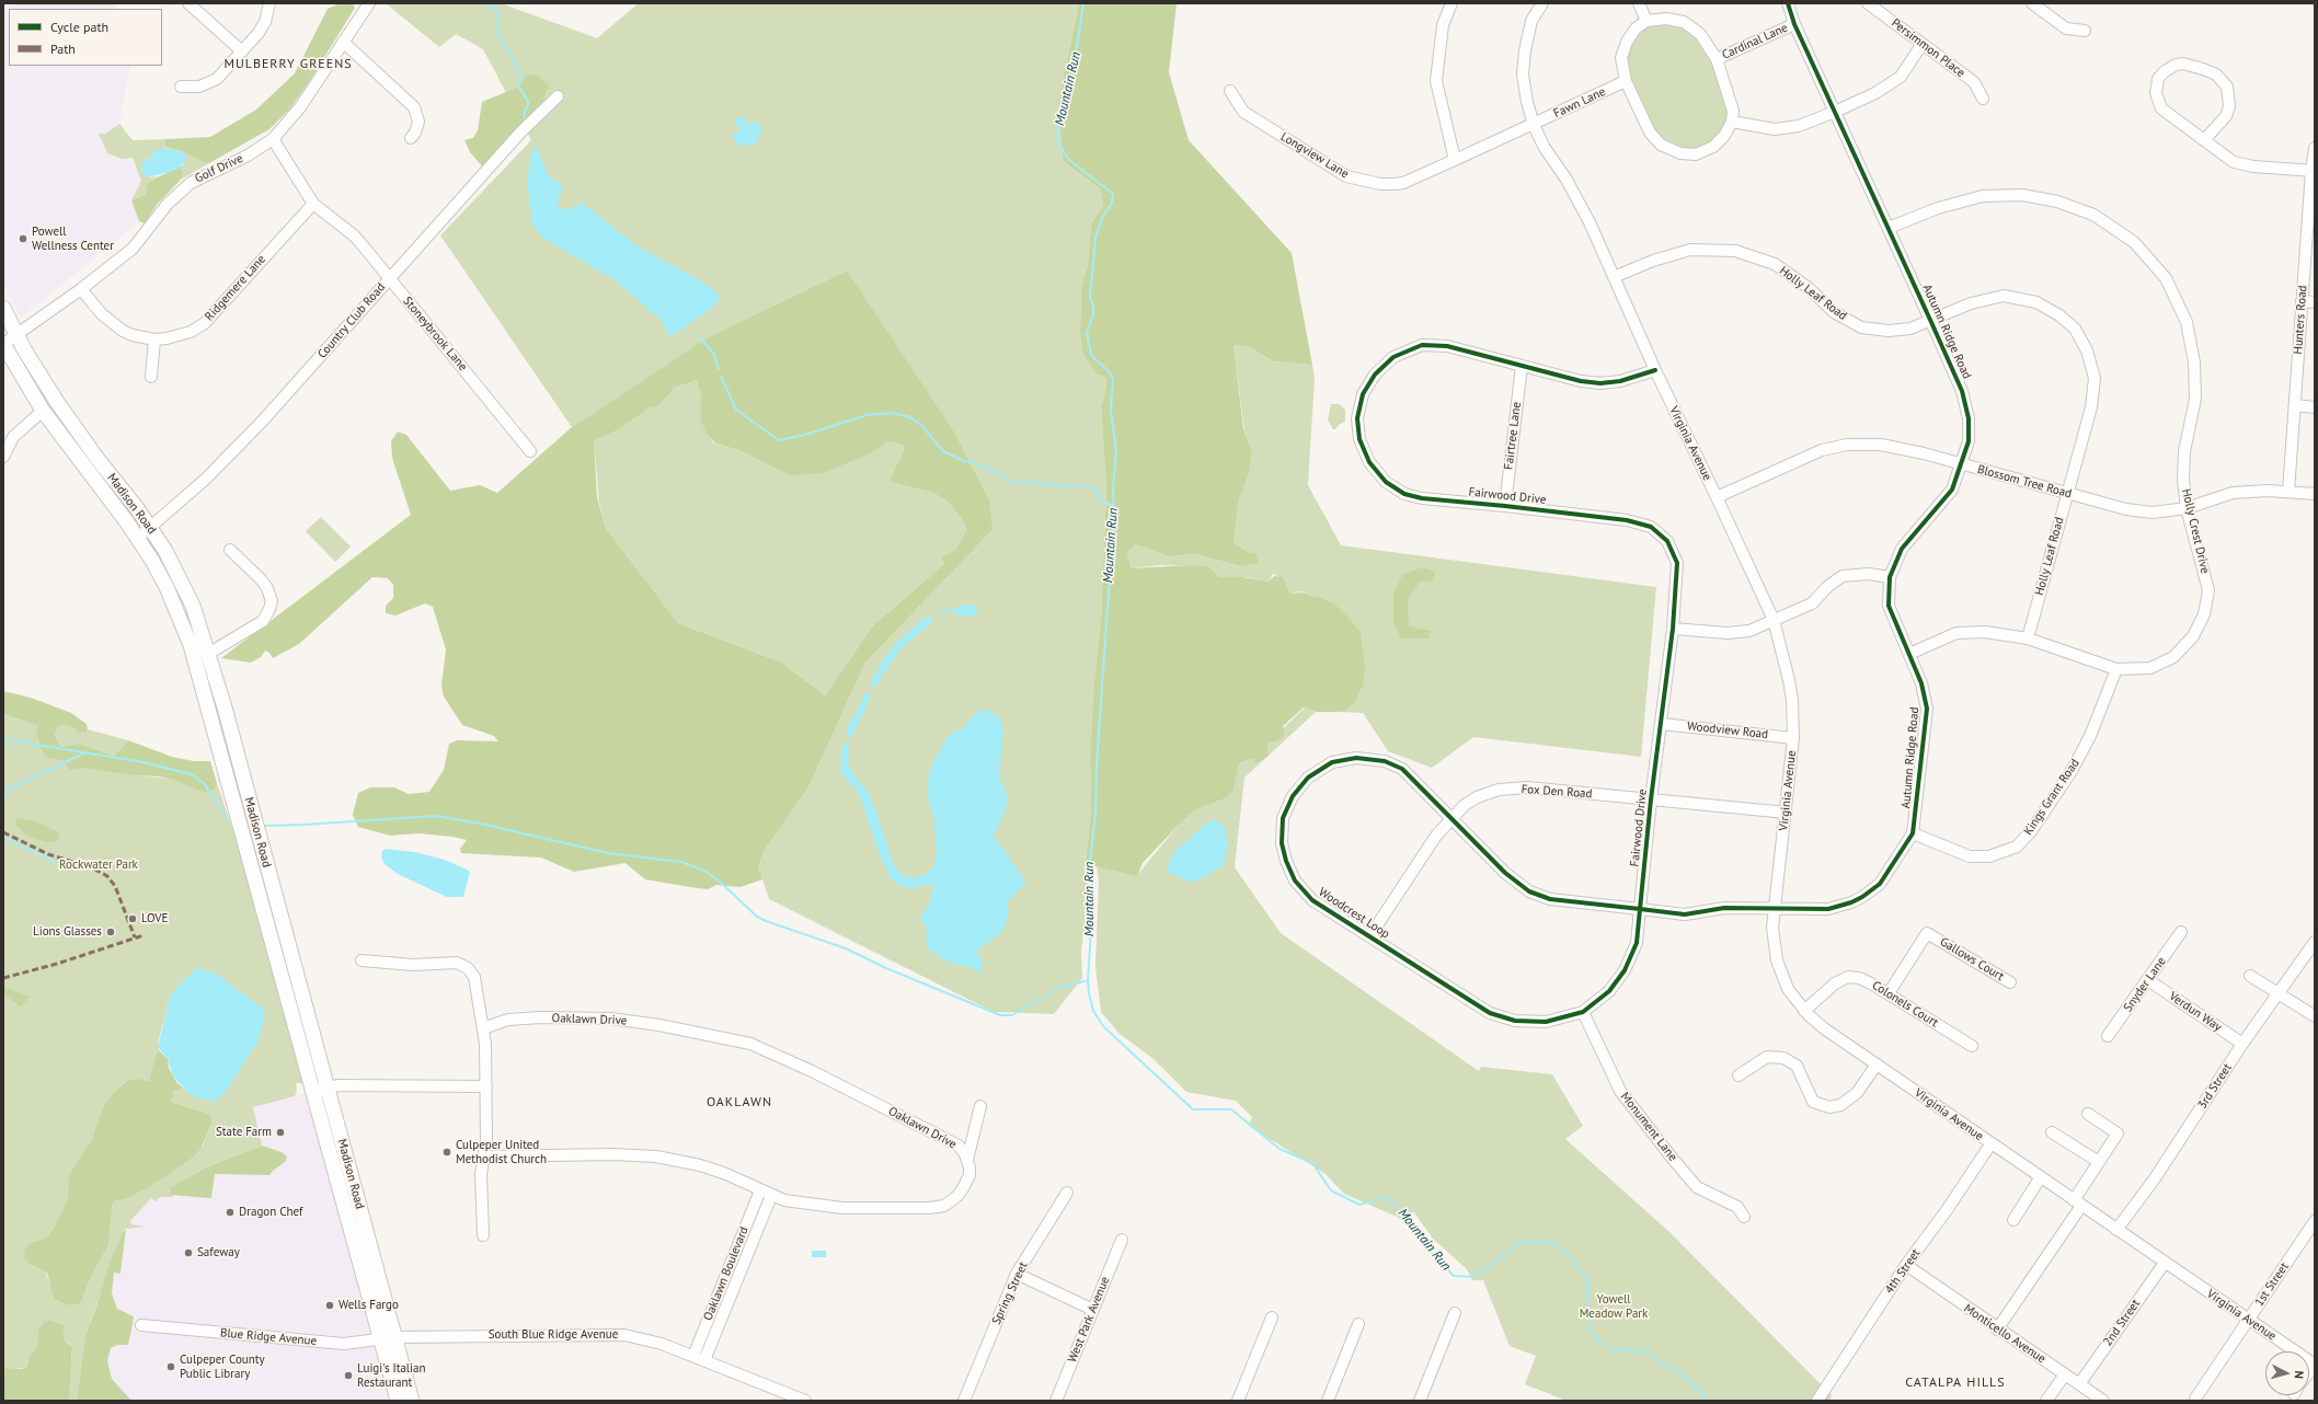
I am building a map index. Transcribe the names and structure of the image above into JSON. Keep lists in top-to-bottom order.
{
  "streets": {
    "main road": ["Madison Road"],
    "street": [
      "Cardinal Lane",
      "Persimmon Place",
      "Fawn Lane",
      "Longview Lane",
      "Golf Drive",
      "Ridgemere Lane",
      "Holly Leaf Road",
      "Hunters Road",
      "Country Club Road",
      "Autumn Ridge Road",
      "Stoneybrook Lane",
      "Fairtree Lane",
      "Virginia Avenue",
      "Blossom Tree Road",
      "Fairwood Drive",
      "Holly Crest Drive",
      "Woodview Road",
      "Fox Den Road",
      "Kings Grant Road",
      "Woodcrest Loop",
      "Gallows Court",
      "Snyder Lane",
      "Colonels Court",
      "Verdun Way",
      "Oaklawn Drive",
      "3rd Street",
      "Monument Lane",
      "4th Street",
      "Oaklawn Boulevard",
      "1st Street",
      "Spring Street",
      "West Park Avenue",
      "2nd Street",
      "Monticello Avenue",
      "South Blue Ridge Avenue",
      "Blue Ridge Avenue"
    ]
  },
  "crossings": [
    ["Cardinal Lane", "Fawn Lane"],
    ["Cardinal Lane", "Autumn Ridge Road"],
    ["Fawn Lane", "Longview Lane"],
    ["Fawn Lane", "Virginia Avenue"],
    ["Longview Lane", "Virginia Avenue"],
    ["Golf Drive", "Ridgemere Lane"],
    ["Golf Drive", "Stoneybrook Lane"],
    ["Golf Drive", "Madison Road"],
    ["Ridgemere Lane", "Stoneybrook Lane"],
    ["Holly Leaf Road", "Autumn Ridge Road"],
    ["Holly Leaf Road", "Virginia Avenue"],
    ["Holly Leaf Road", "Blossom Tree Road"],
    ["Holly Leaf Road", "Holly Crest Drive"],
    ["Hunters Road", "Blossom Tree Road"],
    ["Country Club Road", "Stoneybrook Lane"],
    ["Country Club Road", "Madison Road"],
    ["Autumn Ridge Road", "Virginia Avenue"],
    ["Autumn Ridge Road", "Blossom Tree Road"],
    ["Autumn Ridge Road", "Fairwood Drive"],
    ["Autumn Ridge Road", "Holly Crest Drive"],
    ["Autumn Ridge Road", "Kings Grant Road"],
    ["Autumn Ridge Road", "Woodcrest Loop"],
    ["Fairtree Lane", "Fairwood Drive"],
    ["Virginia Avenue", "Blossom Tree Road"],
    ["Virginia Avenue", "Fairwood Drive"],
    ["Virginia Avenue", "Woodview Road"],
    ["Virginia Avenue", "Fox Den Road"],
    ["Virginia Avenue", "Colonels Court"],
    ["Virginia Avenue", "3rd Street"],
    ["Virginia Avenue", "4th Street"],
    ["Virginia Avenue", "1st Street"],
    ["Virginia Avenue", "2nd Street"],
    ["Blossom Tree Road", "Holly Crest Drive"],
    ["Fairwood Drive", "Woodview Road"],
    ["Fairwood Drive", "Fox Den Road"],
    ["Fairwood Drive", "Woodcrest Loop"],
    ["Madison Road", "South Blue Ridge Avenue"],
    ["Madison Road", "Blue Ridge Avenue"],
    ["Holly Crest Drive", "Kings Grant Road"],
    ["Fox Den Road", "Woodcrest Loop"],
    ["Woodcrest Loop", "Monument Lane"],
    ["Gallows Court", "Colonels Court"],
    ["Snyder Lane", "Verdun Way"],
    ["Verdun Way", "3rd Street"],
    ["Oaklawn Drive", "Oaklawn Boulevard"],
    ["4th Street", "Monticello Avenue"],
    ["Oaklawn Boulevard", "South Blue Ridge Avenue"],
    ["2nd Street", "Monticello Avenue"],
    ["South Blue Ridge Avenue", "Blue Ridge Avenue"]
  ],
  "districts": ["MULBERRY GREENS", "OAKLAWN", "CATALPA HILLS"],
  "water": ["Mountain Run"],
  "parks": ["Rockwater Park", "Yowell Meadow Park"],
  "places": [
    "Powell Wellness Center",
    "LOVE",
    "Lions Glasses",
    "State Farm",
    "Culpeper United Methodist Church",
    "Dragon Chef",
    "Safeway",
    "Wells Fargo",
    "Culpeper County Public Library",
    "Luigi's Italian Restaurant"
  ],
  "legend": ["Cycle path", "Path"],
  "north": "right"
}
